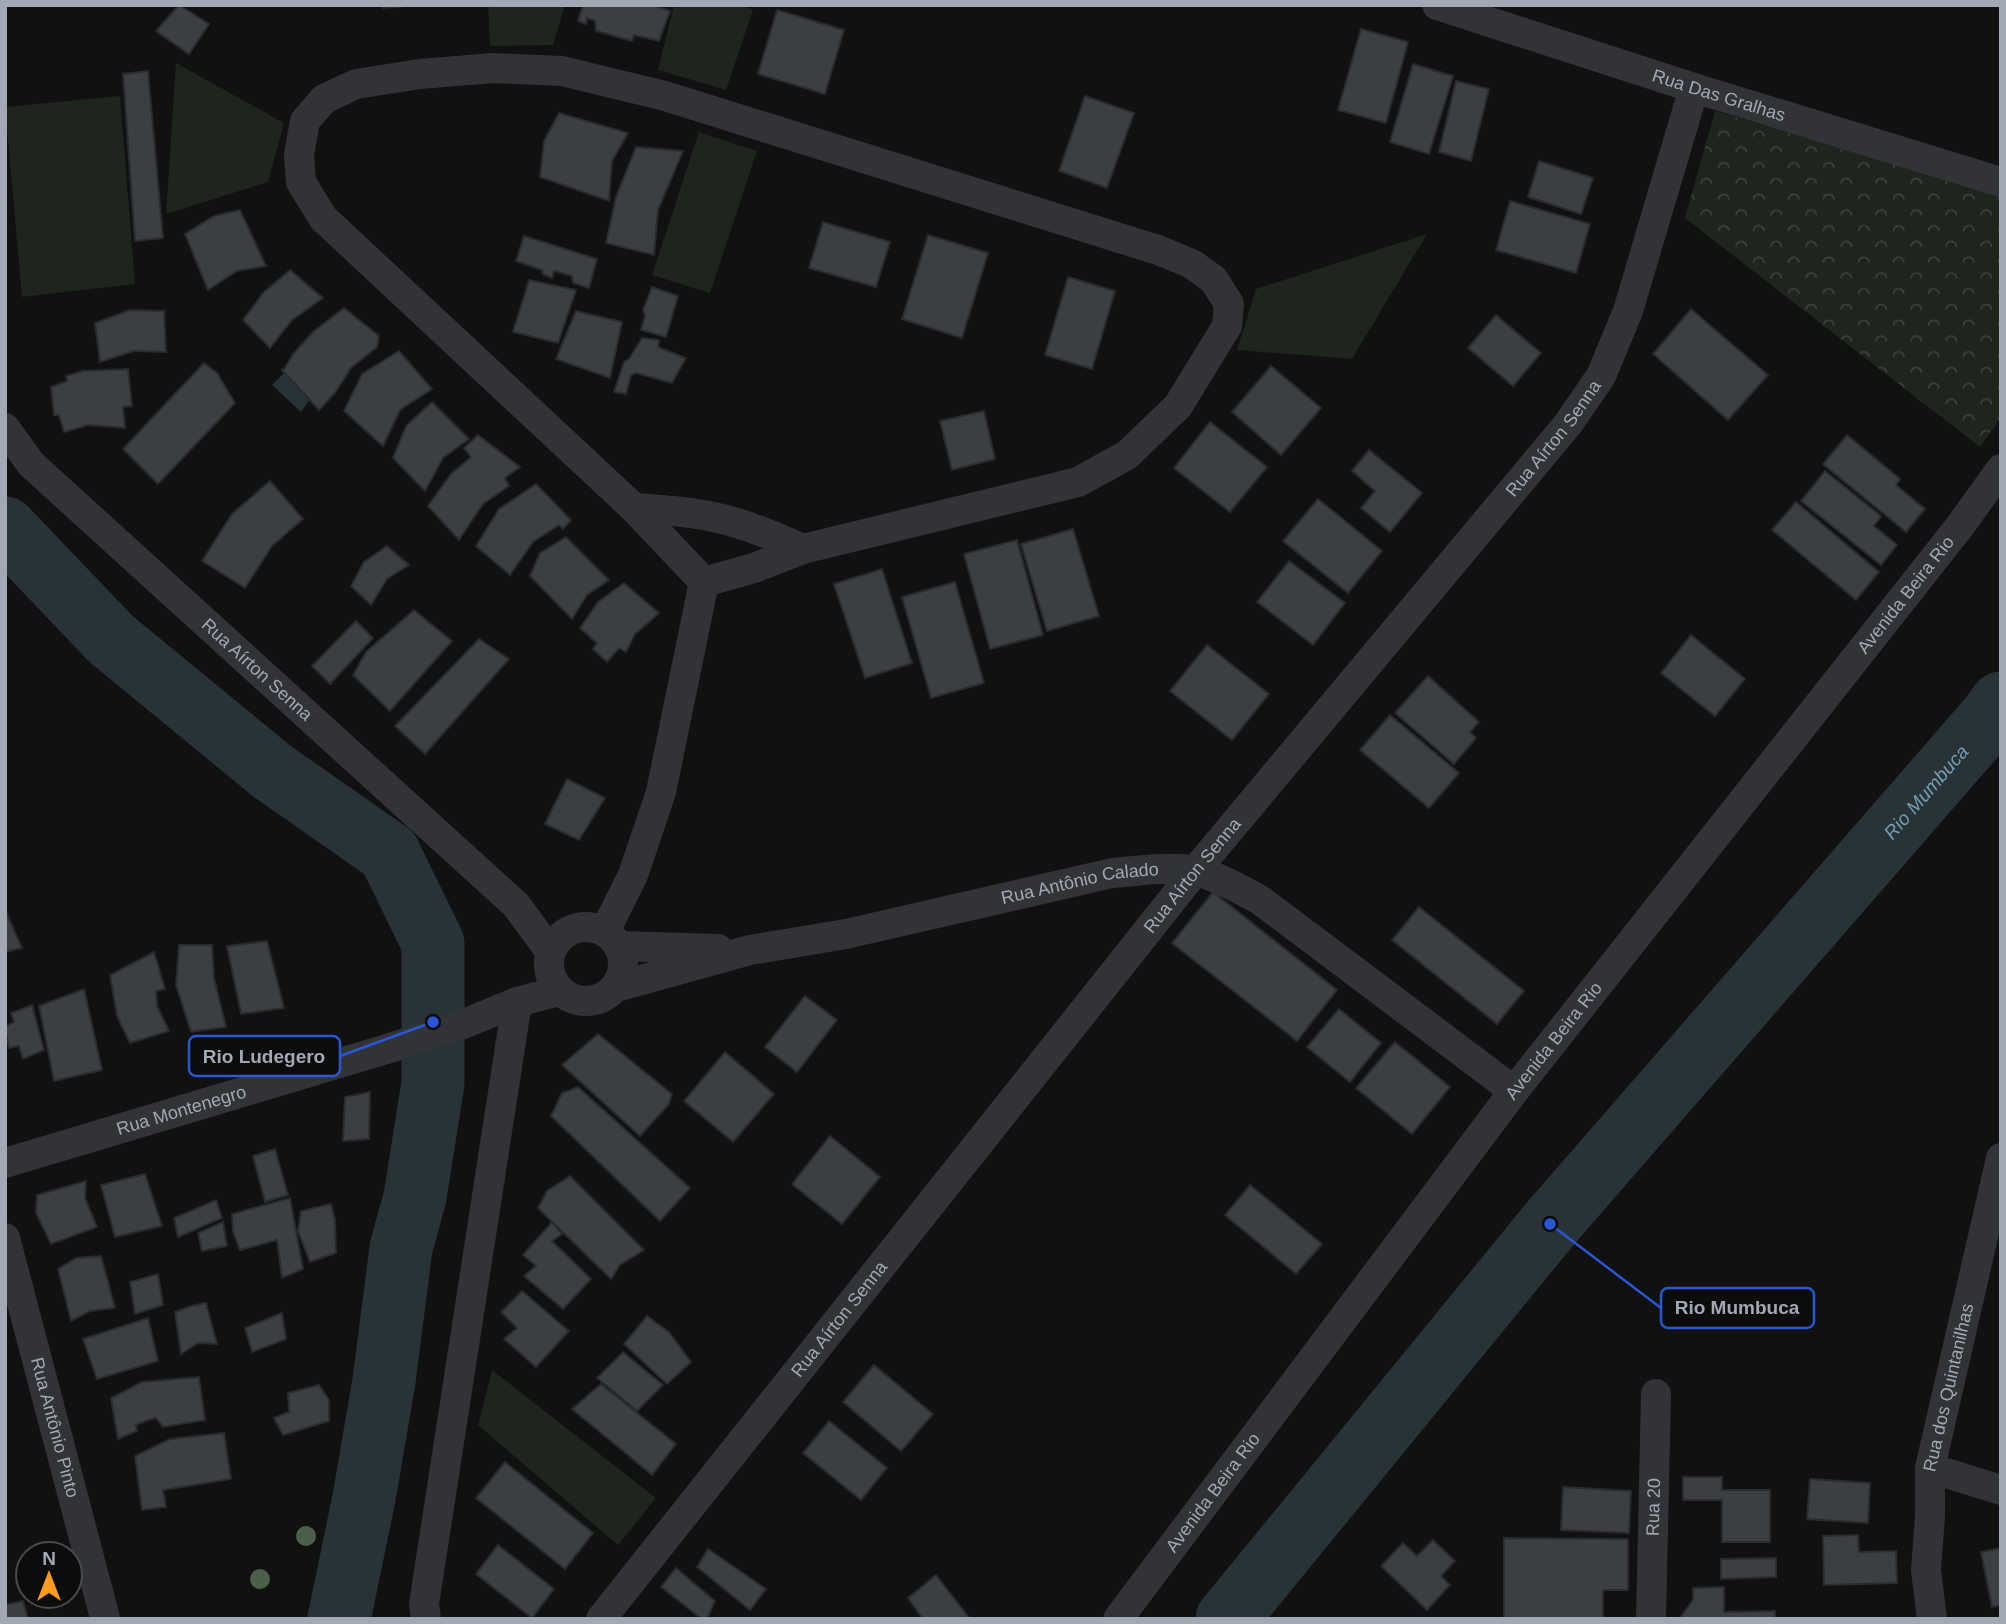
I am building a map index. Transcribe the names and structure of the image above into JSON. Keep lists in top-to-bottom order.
{
  "streets": {
    "street": [
      "Rua Das Gralhas",
      "Rua Aírton Senna",
      "Avenida Beira Rio",
      "Rua Antônio Calado",
      "Rua Montenegro",
      "Rua dos Quintanilhas",
      "Rua Antônio Pinto",
      "Rua 20"
    ]
  },
  "crossings": [
    ["Rua Das Gralhas", "Rua Aírton Senna"],
    ["Rua Aírton Senna", "Rua Antônio Calado"],
    ["Rua Aírton Senna", "Rua Montenegro"],
    ["Avenida Beira Rio", "Rua Antônio Calado"],
    ["Rua Antônio Calado", "Rua Montenegro"]
  ],
  "water": ["Rio Mumbuca"],
  "places": ["Rio Ludegero", "Rio Mumbuca"],
  "north": "top"
}
